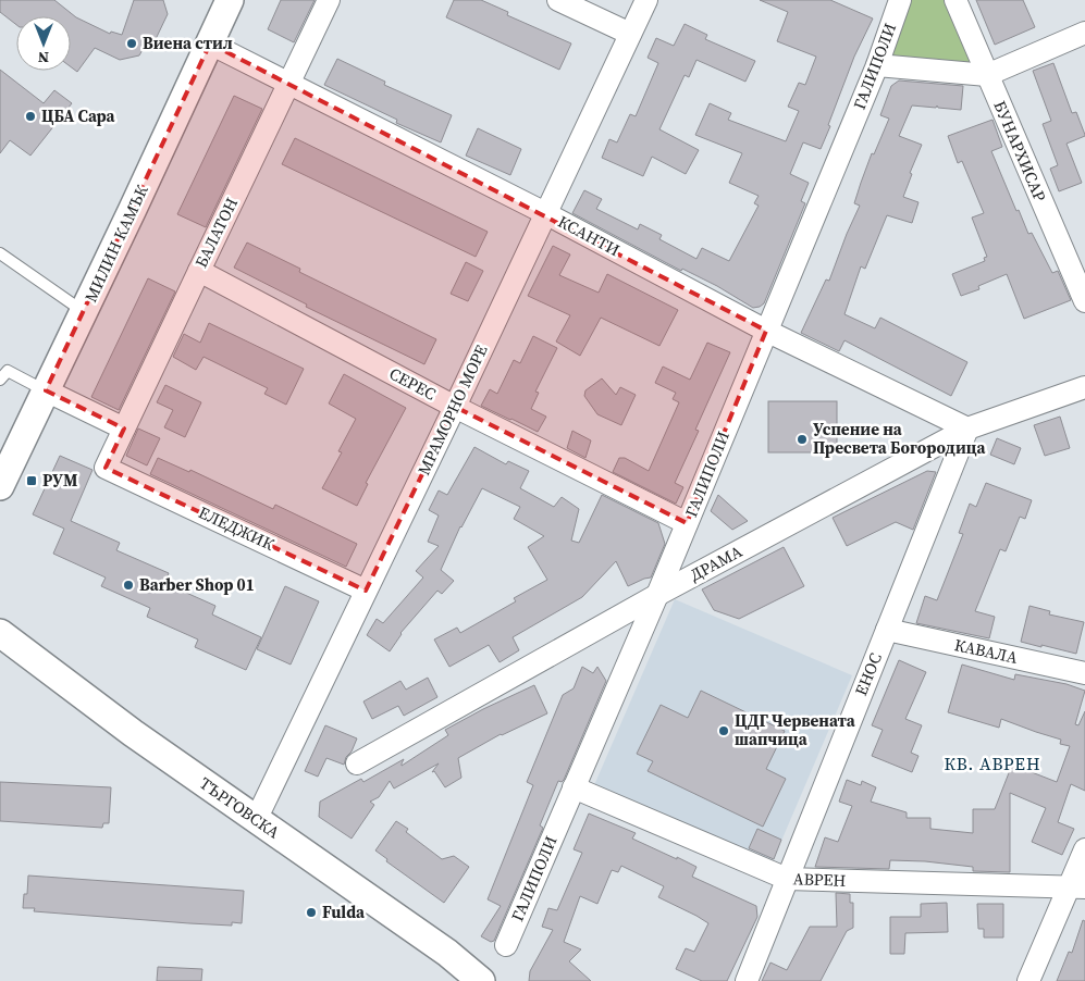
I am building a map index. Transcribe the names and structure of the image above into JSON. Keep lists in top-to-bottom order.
{
  "streets": {
    "street": [
      "ГАЛИПОЛИ",
      "БУНАРХИСАР",
      "БАЛАТОН",
      "КСАНТИ",
      "МИЛИН КАМЪК",
      "СЕРЕС",
      "МРАМОРНО МОРЕ",
      "ЕЛЕДЖИК",
      "ДРАМА",
      "КАВАЛА",
      "ЕНОС",
      "ТЪРГОВСКА",
      "АВРЕН"
    ]
  },
  "crossings": [
    ["ГАЛИПОЛИ", "КСАНТИ"],
    ["ГАЛИПОЛИ", "СЕРЕС"],
    ["ГАЛИПОЛИ", "ДРАМА"],
    ["ГАЛИПОЛИ", "АВРЕН"],
    ["БАЛАТОН", "КСАНТИ"],
    ["БАЛАТОН", "СЕРЕС"],
    ["БАЛАТОН", "ЕЛЕДЖИК"],
    ["КСАНТИ", "МИЛИН КАМЪК"],
    ["КСАНТИ", "МРАМОРНО МОРЕ"],
    ["КСАНТИ", "ДРАМА"],
    ["КСАНТИ", "ЕНОС"],
    ["СЕРЕС", "МРАМОРНО МОРЕ"],
    ["МРАМОРНО МОРЕ", "ЕЛЕДЖИК"],
    ["МРАМОРНО МОРЕ", "ТЪРГОВСКА"],
    ["ДРАМА", "ЕНОС"],
    ["КАВАЛА", "ЕНОС"],
    ["ЕНОС", "АВРЕН"]
  ],
  "districts": ["КВ. АВРЕН"],
  "places": {
    "other": [
      "Виена стил",
      "ЦБА Сара",
      "Успение на Пресвета Богородица",
      "Barber Shop 01",
      "ЦДГ Червената шапчица",
      "Fulda"
    ],
    "transit": ["РУМ"]
  },
  "north": "bottom"
}
